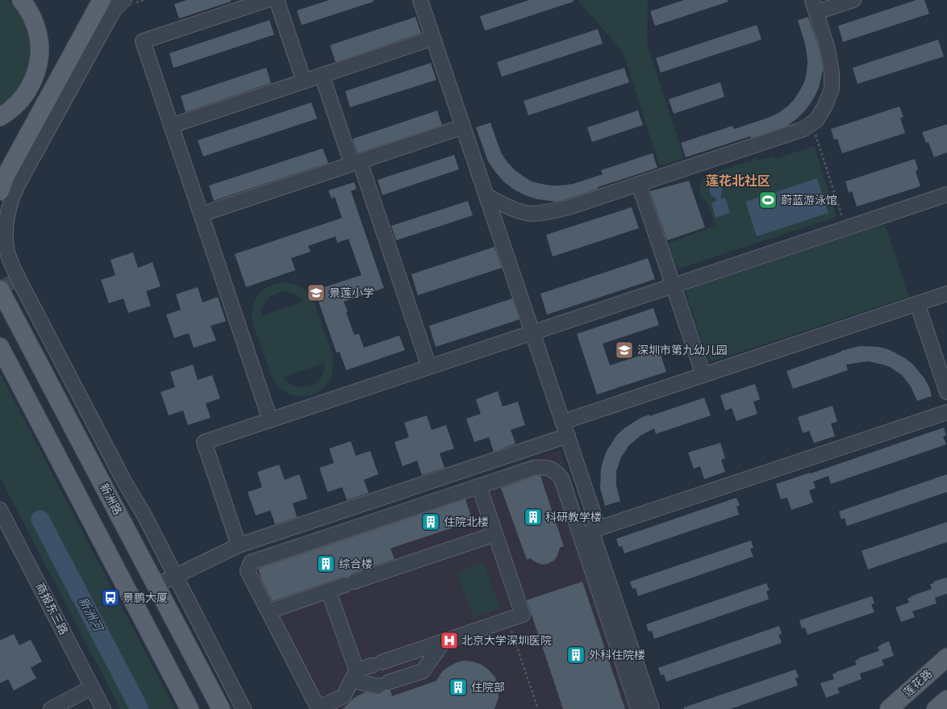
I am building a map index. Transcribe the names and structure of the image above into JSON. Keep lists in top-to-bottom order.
{
  "streets": {
    "main road": ["新洲路", "莲花路"],
    "street": ["商报东三路"]
  },
  "districts": ["莲花北社区"],
  "water": ["新洲河"],
  "places": {
    "sports": ["蔚蓝游泳馆"],
    "school or university": ["景莲小学", "深圳市第九幼儿园"],
    "building": [
      "科研教学楼",
      "住院北楼",
      "综合楼",
      "外科住院楼",
      "住院部"
    ],
    "bus stop": ["景鹏大厦"],
    "hospital": ["北京大学深圳医院"]
  }
}
